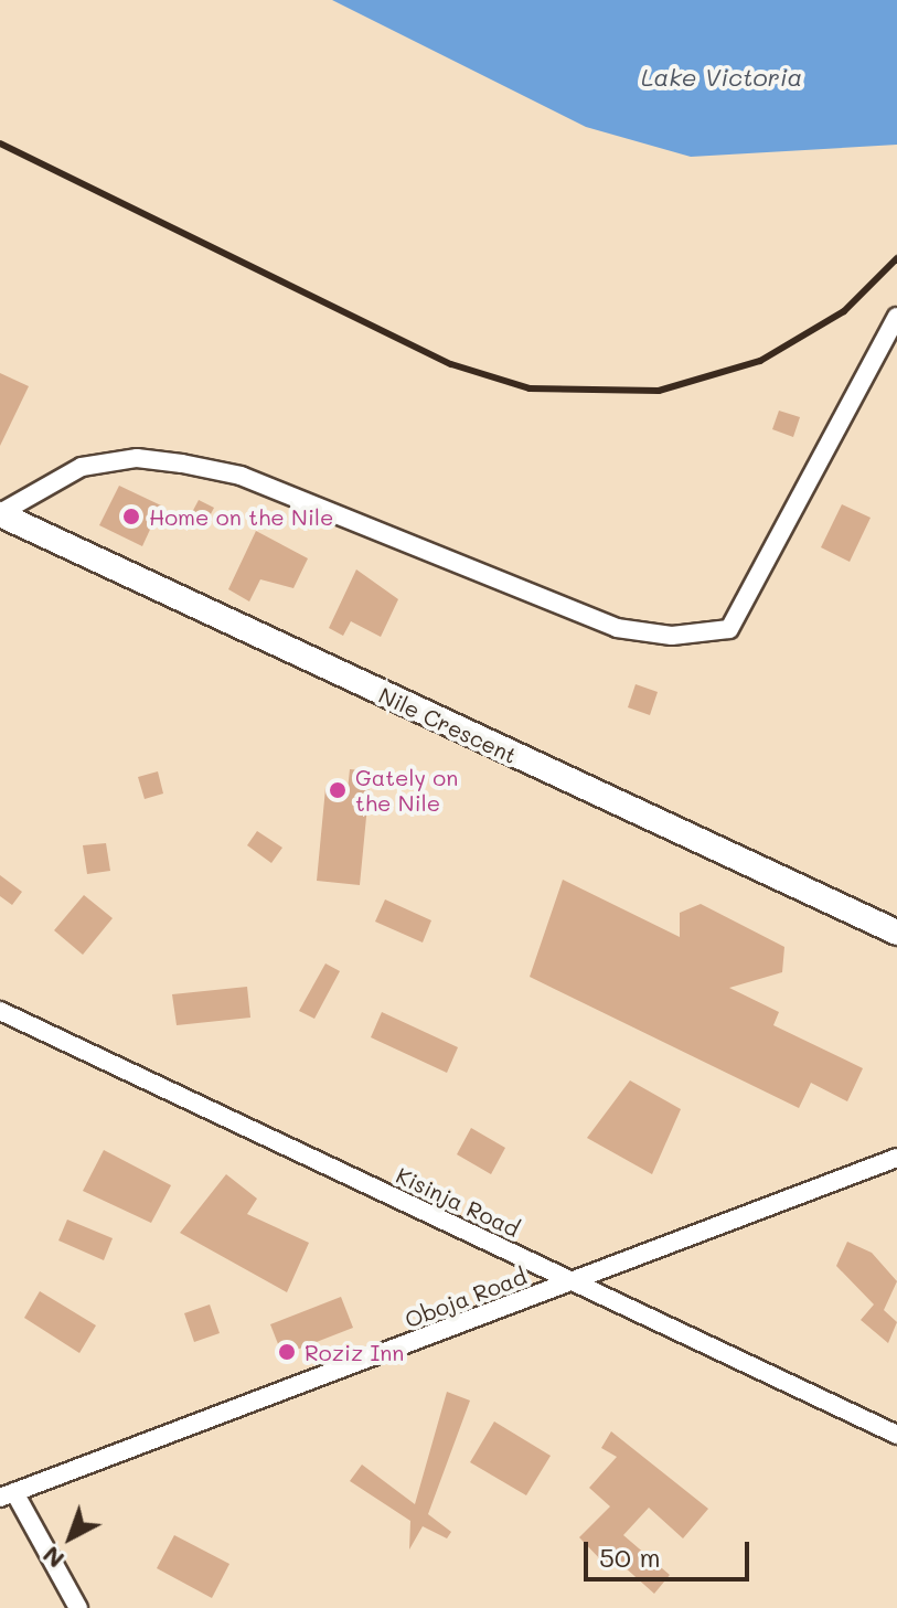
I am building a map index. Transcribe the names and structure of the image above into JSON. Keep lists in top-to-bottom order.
{
  "streets": {
    "street": ["Nile Crescent", "Kisinja Road", "Oboja Road"]
  },
  "crossings": [
    ["Kisinja Road", "Oboja Road"]
  ],
  "water": ["Lake Victoria"],
  "places": ["Home on the Nile", "Gately on the Nile", "Roziz Inn"],
  "scale_bar": "50 m",
  "north": "bottom left"
}
